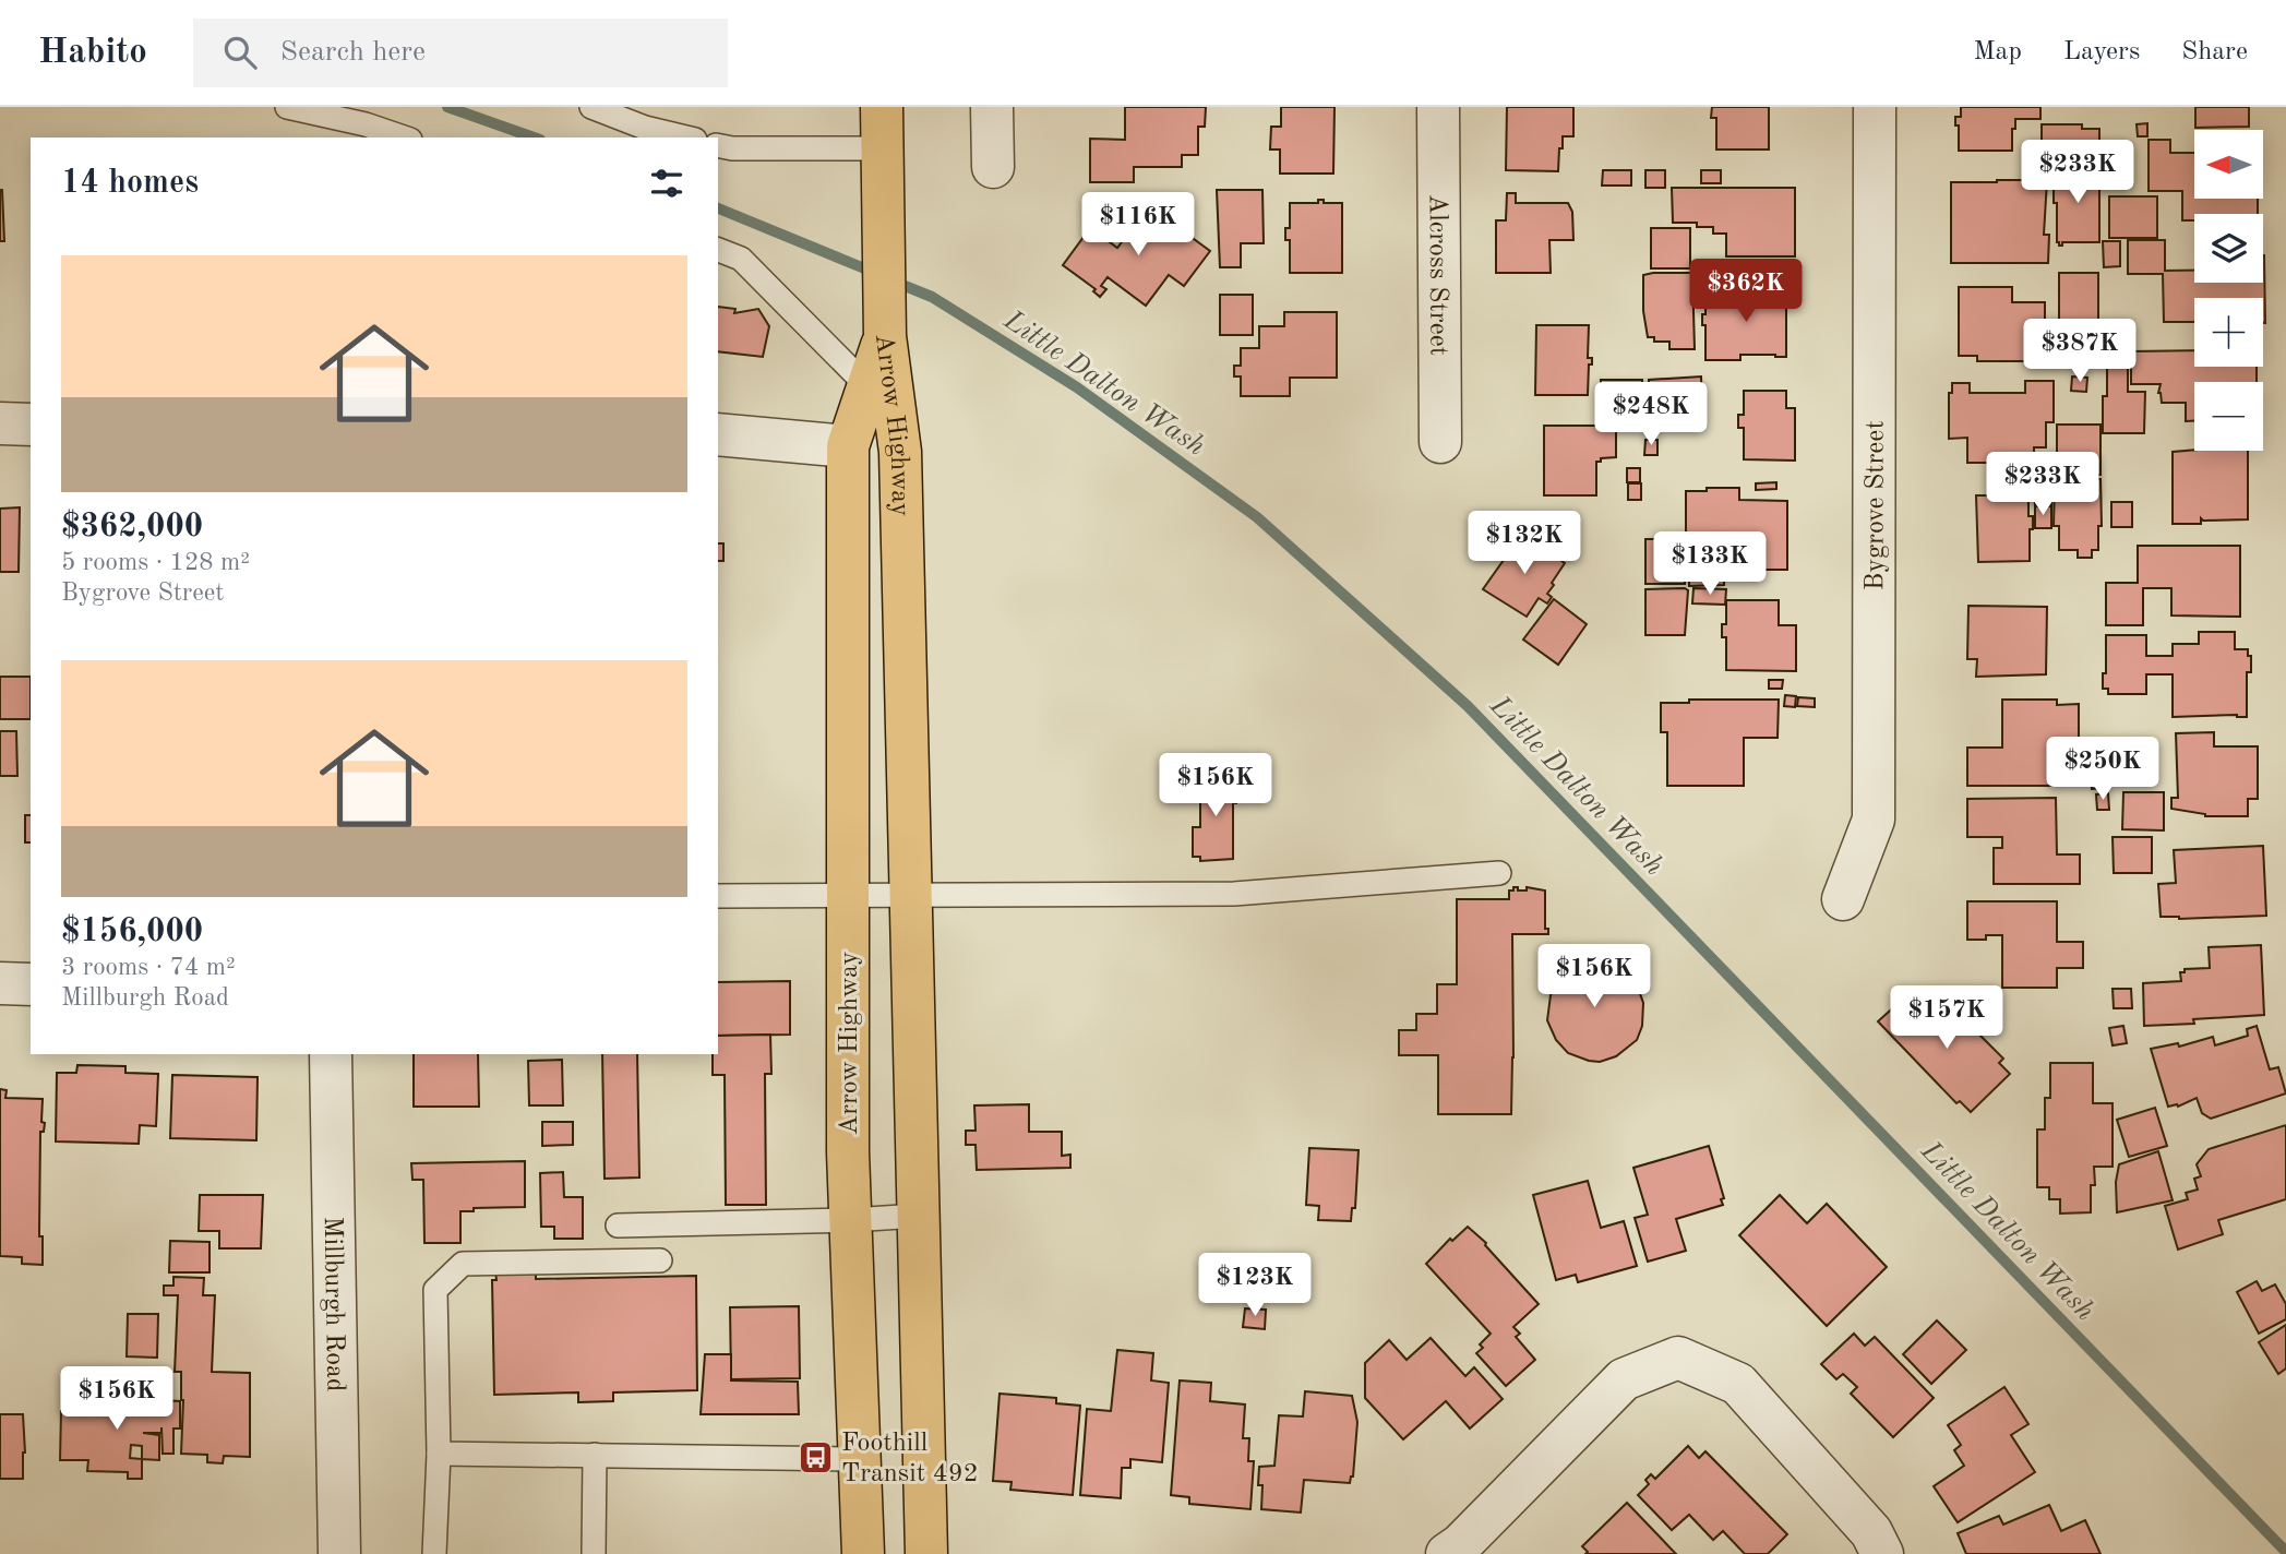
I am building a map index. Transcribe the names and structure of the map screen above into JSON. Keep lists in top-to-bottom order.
{
  "streets": {
    "main road": ["Arrow Highway"],
    "street": ["Alcross Street", "Bygrove Street", "Millburgh Road"]
  },
  "water": ["Little Dalton Wash"],
  "places": {
    "bus stop": ["Foothill Transit 492"]
  },
  "north": "left",
  "page": {
    "header": "Habito",
    "search": "Search here",
    "nav": ["Map", "Layers", "Share"],
    "map_buttons": ["+", "−"],
    "heading": "14 homes",
    "price": [
      "$233K",
      "$116K",
      "$362K",
      "$387K",
      "$248K",
      "$233K",
      "$132K",
      "$133K",
      "$250K",
      "$156K",
      "$156K",
      "$157K",
      "$123K",
      "$156K"
    ],
    "list": [
      {
        "name": "$362,000",
        "note": "5 rooms · 128 m² · Bygrove Street"
      },
      {
        "name": "$156,000",
        "note": "3 rooms · 74 m² · Millburgh Road"
      }
    ]
  }
}
